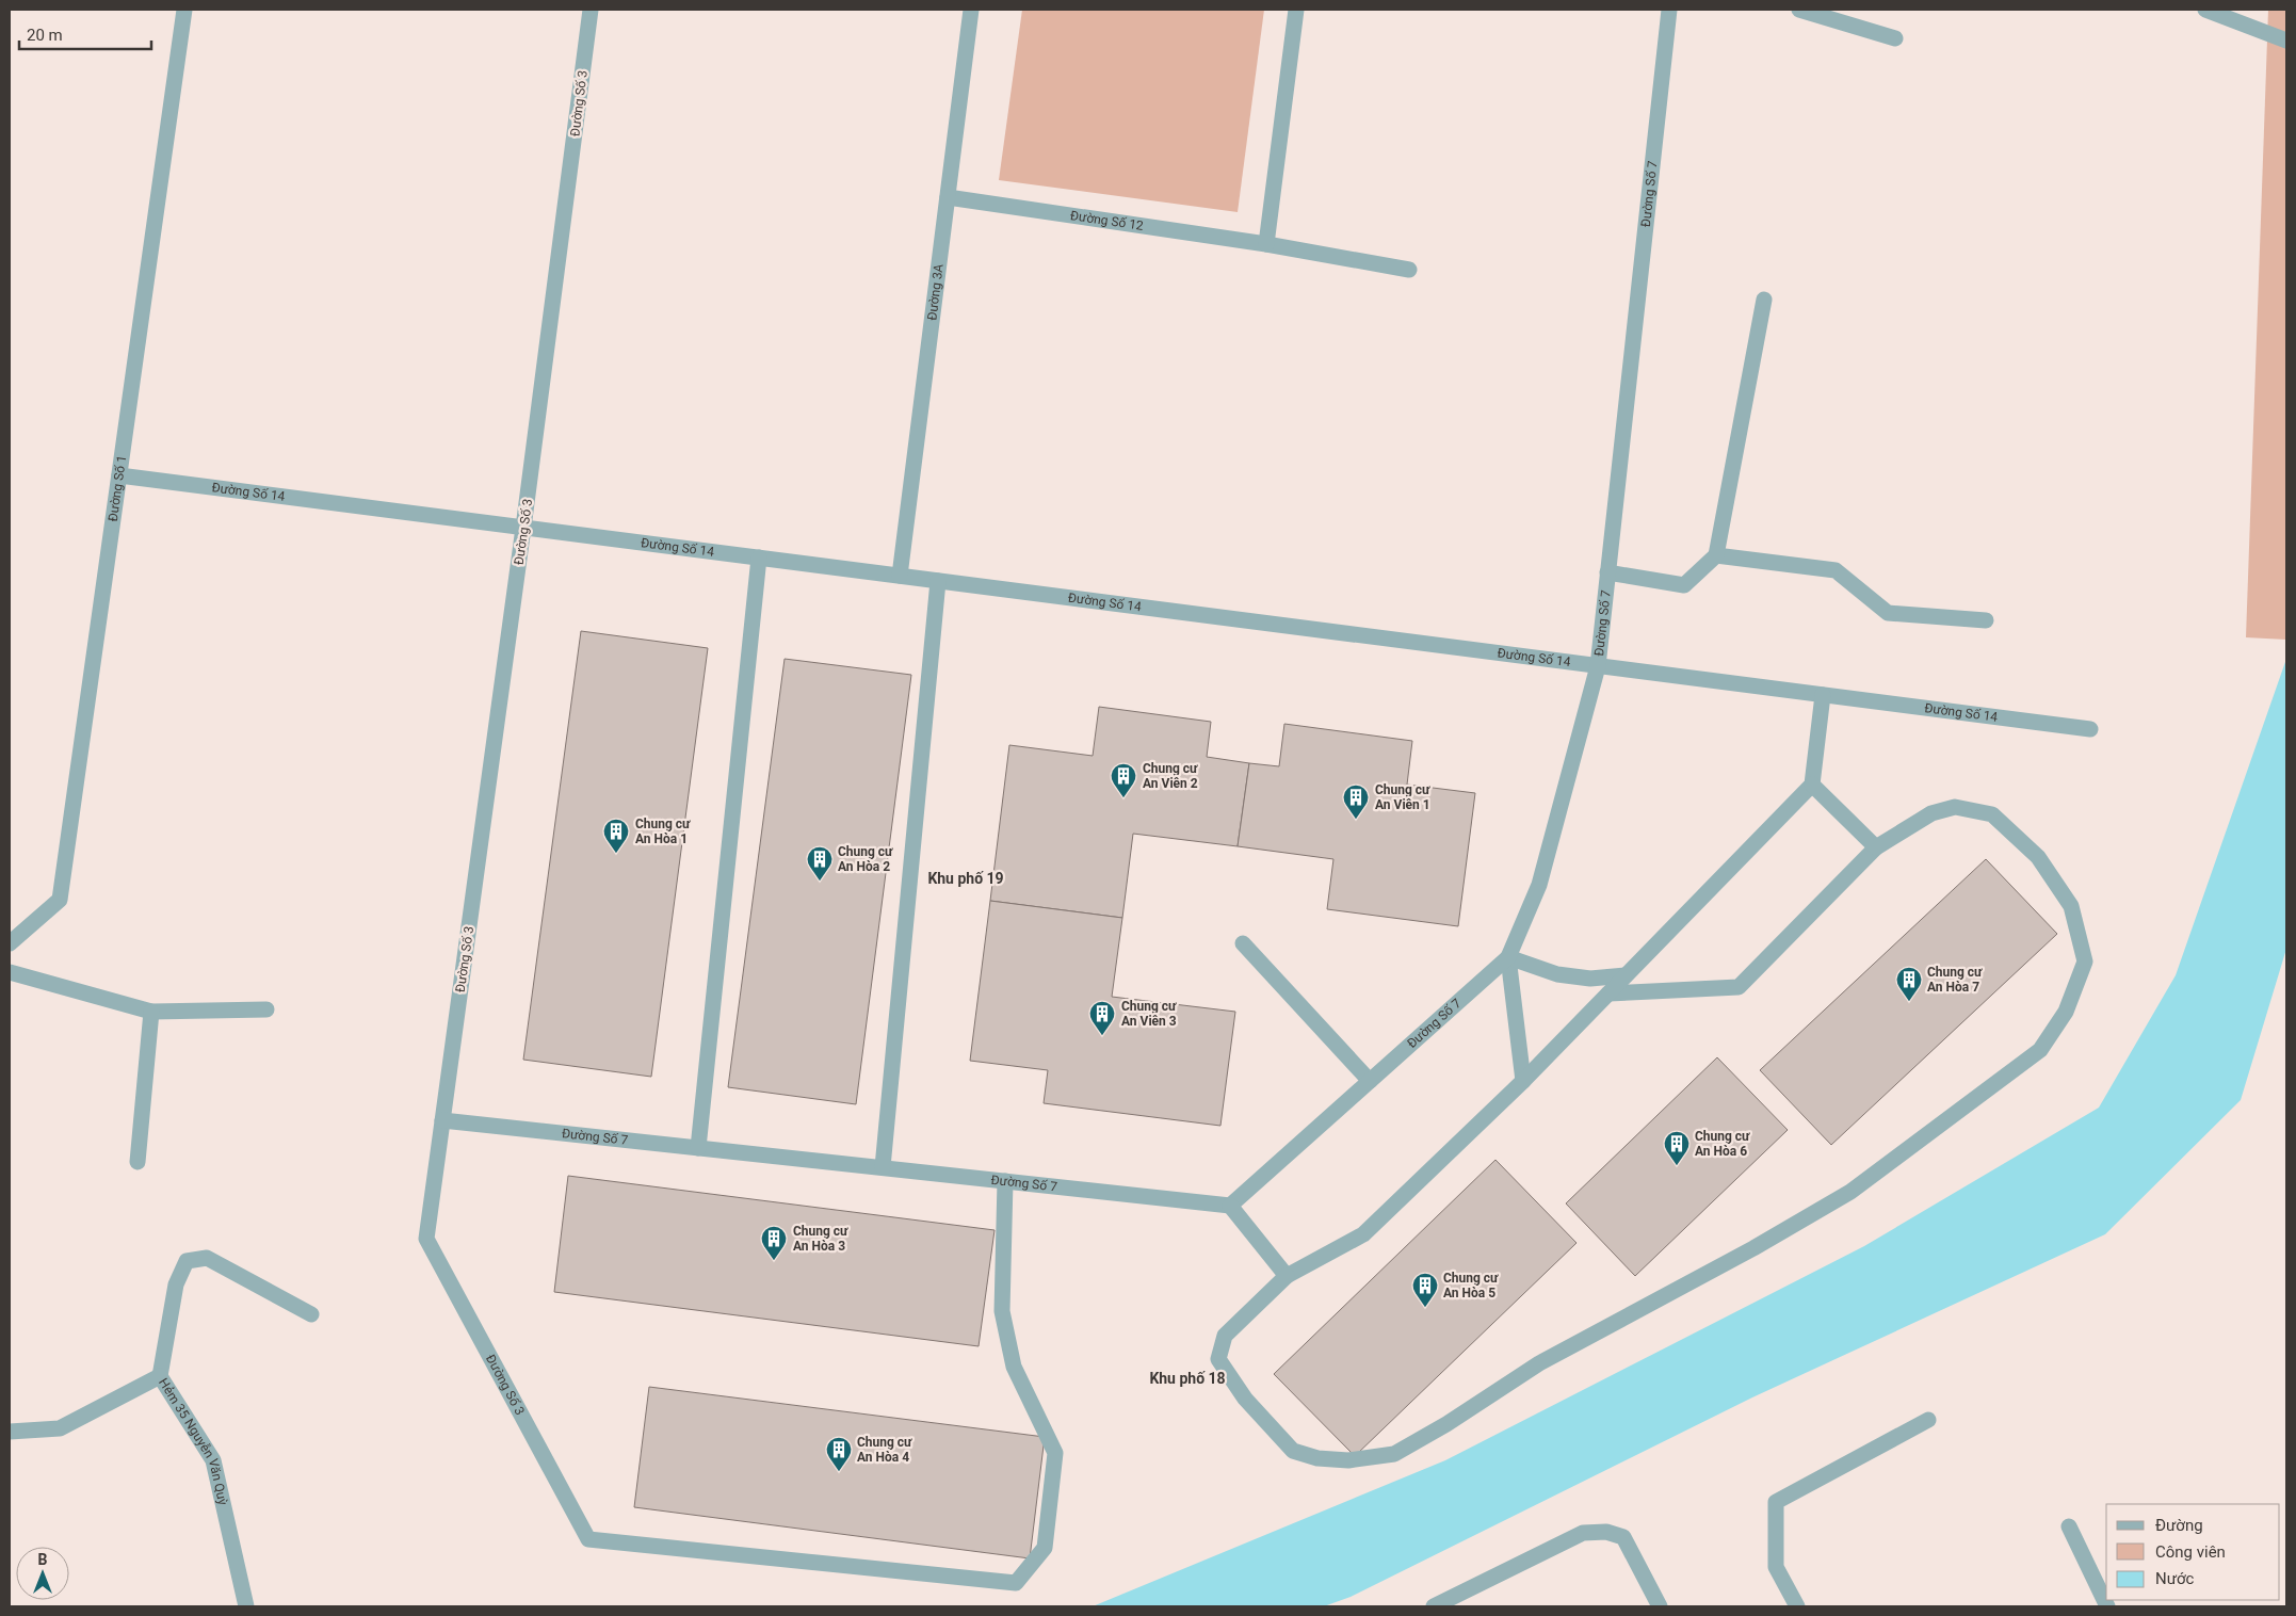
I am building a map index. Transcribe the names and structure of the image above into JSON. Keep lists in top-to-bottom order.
{
  "streets": {
    "street": [
      "Đường Số 3",
      "Đường Số 7",
      "Đường Số 12",
      "Đường 3A",
      "Đường Số 1",
      "Đường Số 14",
      "Hẻm 35 Nguyễn Văn Quỳ"
    ]
  },
  "crossings": [
    ["Đường Số 3", "Đường Số 7"],
    ["Đường Số 3", "Đường Số 14"],
    ["Đường Số 7", "Đường Số 14"],
    ["Đường Số 12", "Đường 3A"],
    ["Đường 3A", "Đường Số 14"],
    ["Đường Số 1", "Đường Số 14"]
  ],
  "districts": ["Khu phố 19", "Khu phố 18"],
  "places": {
    "building": [
      "Chung cư An Viên 2",
      "Chung cư An Viên 1",
      "Chung cư An Hòa 1",
      "Chung cư An Hòa 2",
      "Chung cư An Hòa 7",
      "Chung cư An Viên 3",
      "Chung cư An Hòa 6",
      "Chung cư An Hòa 3",
      "Chung cư An Hòa 5",
      "Chung cư An Hòa 4"
    ]
  },
  "legend": ["Đường", "Công viên", "Nước"],
  "scale_bar": "20 m",
  "north": "top"
}
